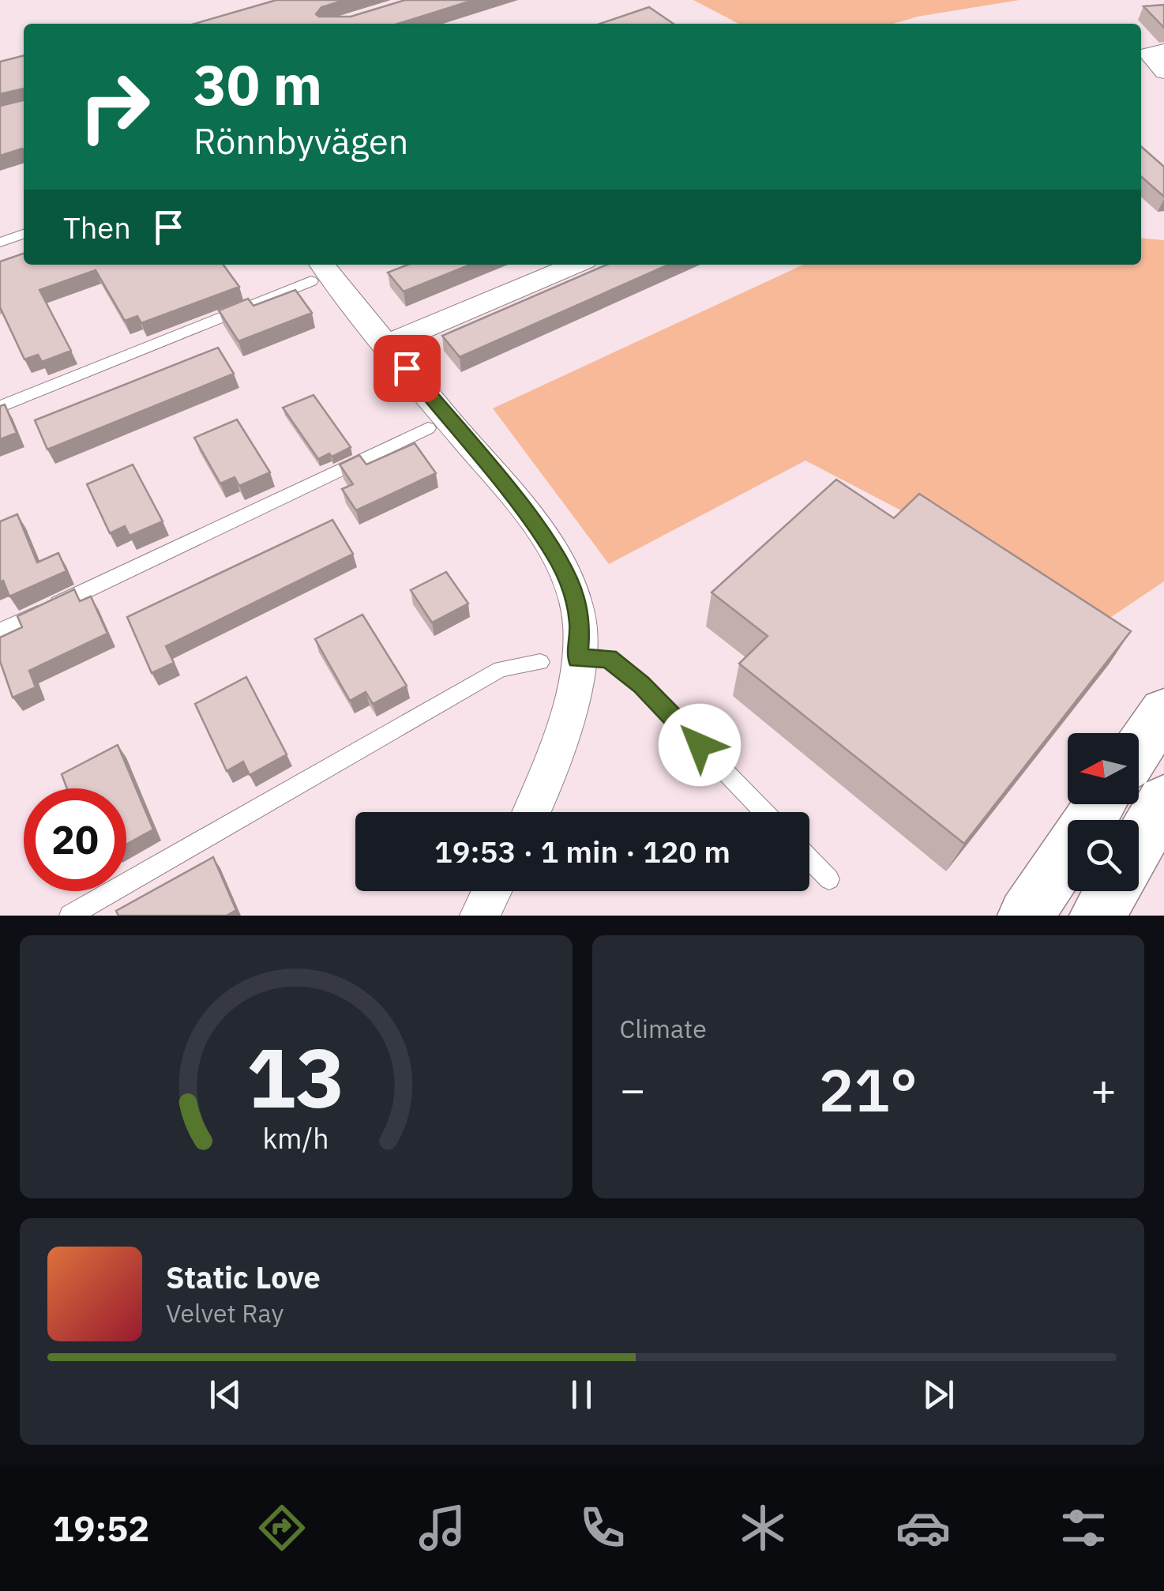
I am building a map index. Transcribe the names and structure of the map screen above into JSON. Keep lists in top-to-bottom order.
{
  "north": "left",
  "page": {
    "turn": ["30 m", "Rönnbyvägen"],
    "then": "Then",
    "limit": "20",
    "trip": "19:53 · 1 min · 120 m",
    "tile": "Climate",
    "heat": ["−", "21°", "+"],
    "song": ["Static Love", "Velvet Ray"],
    "tabs": "19:52",
    "gauge": ["13", "km/h"]
  }
}
